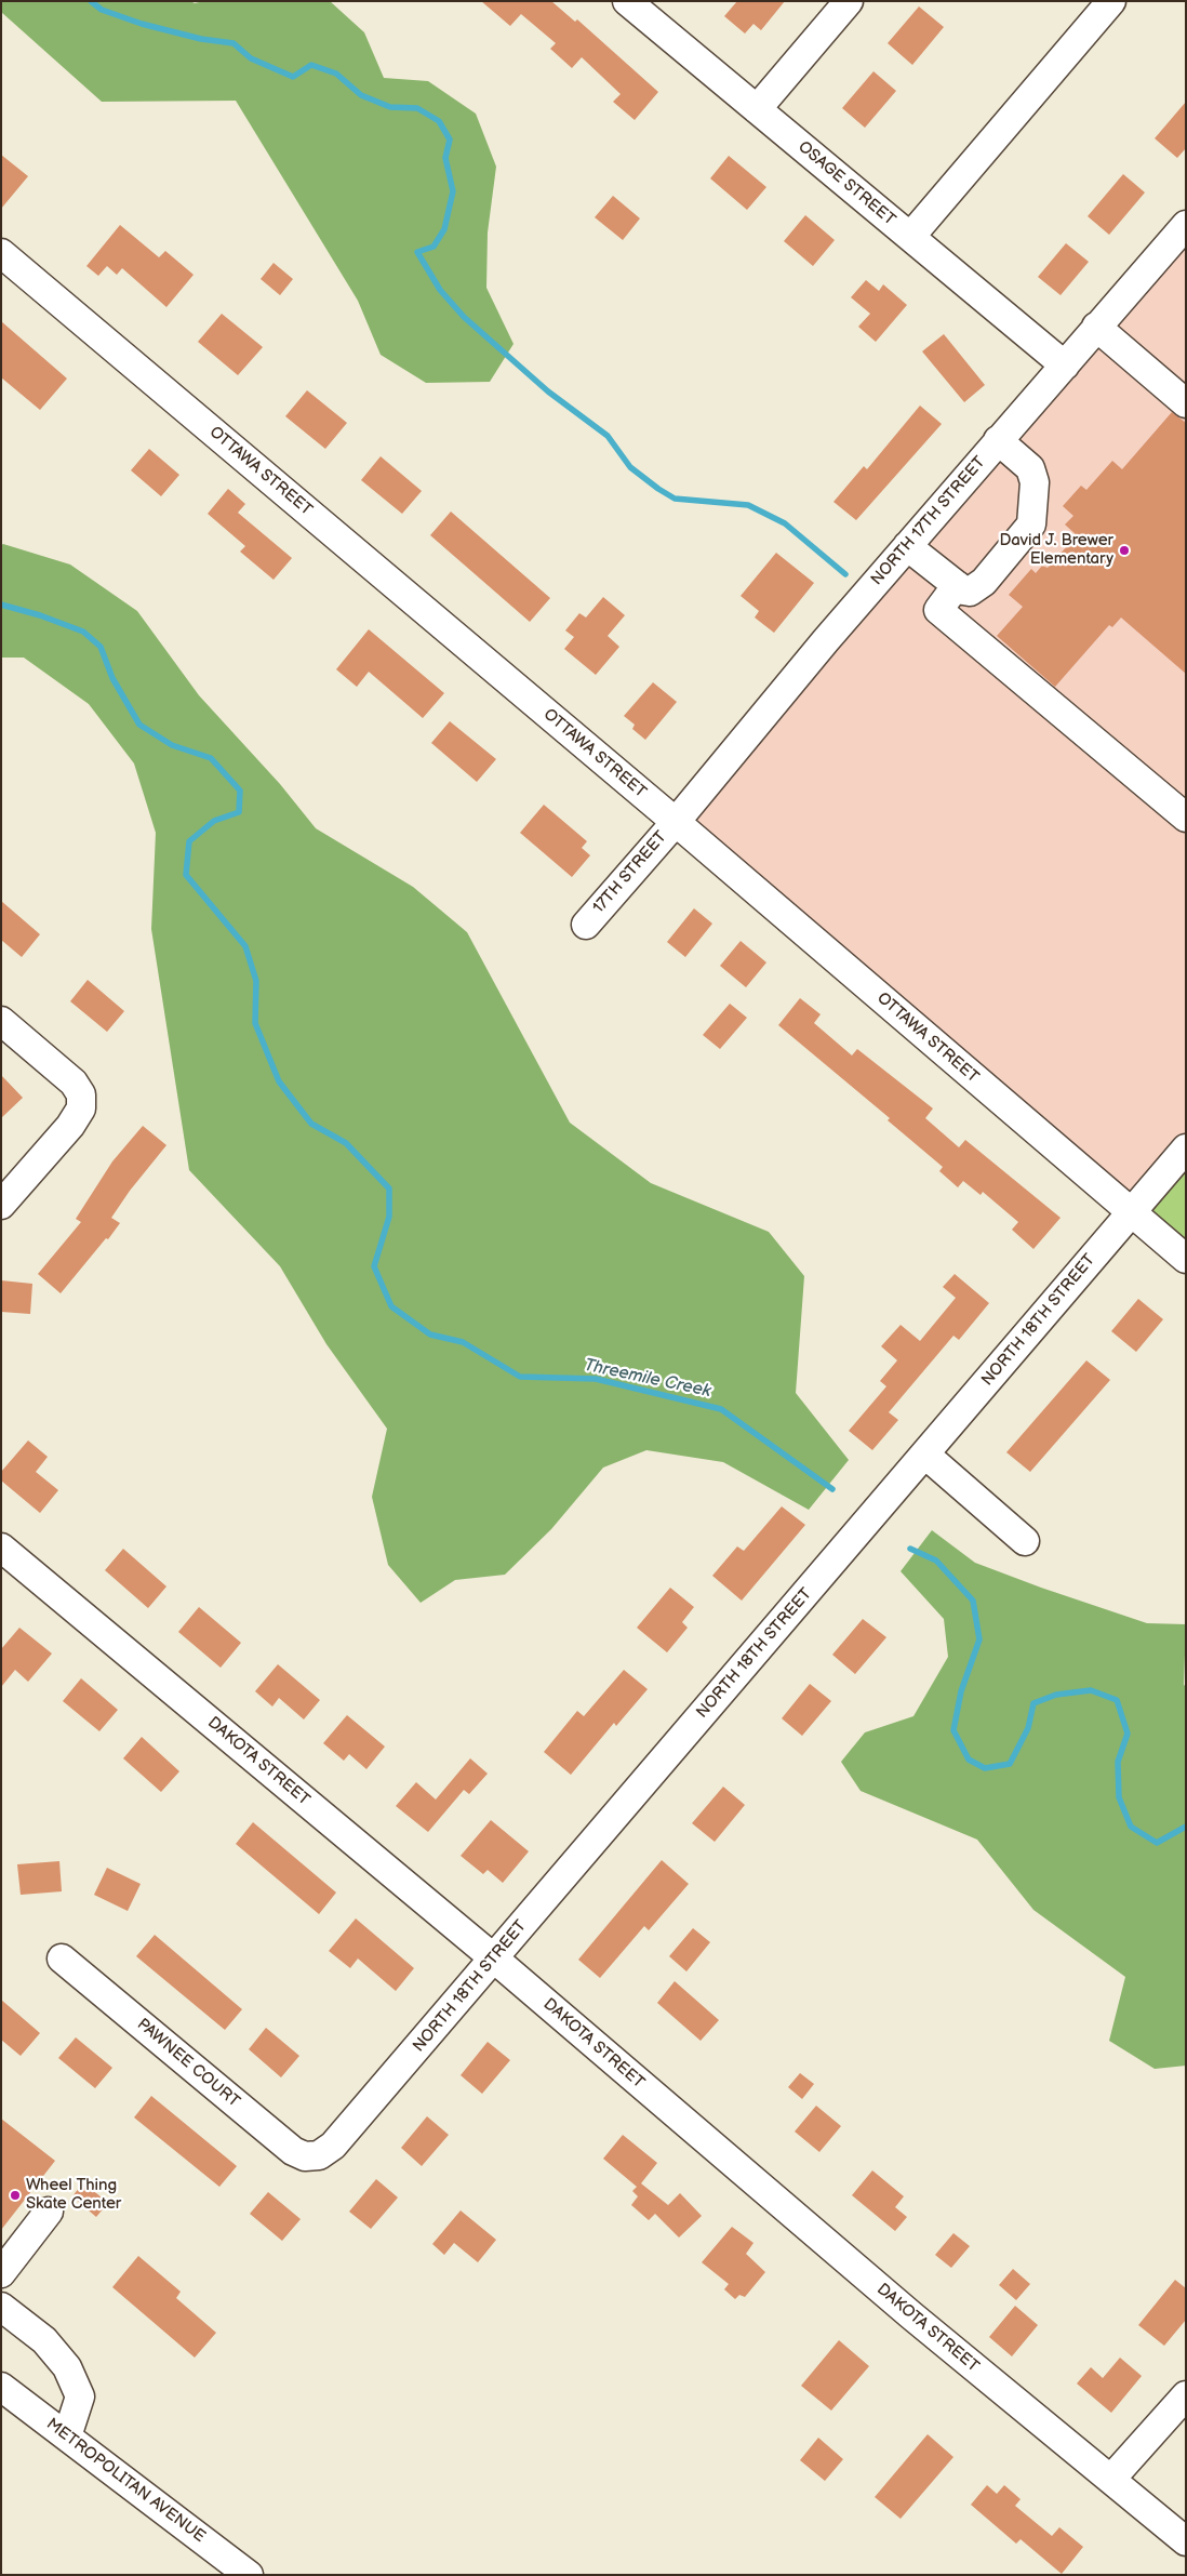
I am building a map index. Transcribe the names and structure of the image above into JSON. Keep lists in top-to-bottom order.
{
  "streets": {
    "street": [
      "OSAGE STREET",
      "OTTAWA STREET",
      "NORTH 17TH STREET",
      "17TH STREET",
      "NORTH 18TH STREET",
      "DAKOTA STREET",
      "PAWNEE COURT",
      "METROPOLITAN AVENUE"
    ]
  },
  "crossings": [
    ["OSAGE STREET", "NORTH 17TH STREET"],
    ["OTTAWA STREET", "NORTH 17TH STREET"],
    ["OTTAWA STREET", "17TH STREET"],
    ["OTTAWA STREET", "NORTH 18TH STREET"],
    ["NORTH 17TH STREET", "17TH STREET"],
    ["NORTH 18TH STREET", "DAKOTA STREET"],
    ["NORTH 18TH STREET", "PAWNEE COURT"]
  ],
  "water": ["Threemile Creek"],
  "places": ["David J. Brewer Elementary", "Wheel Thing Skate Center"]
}
